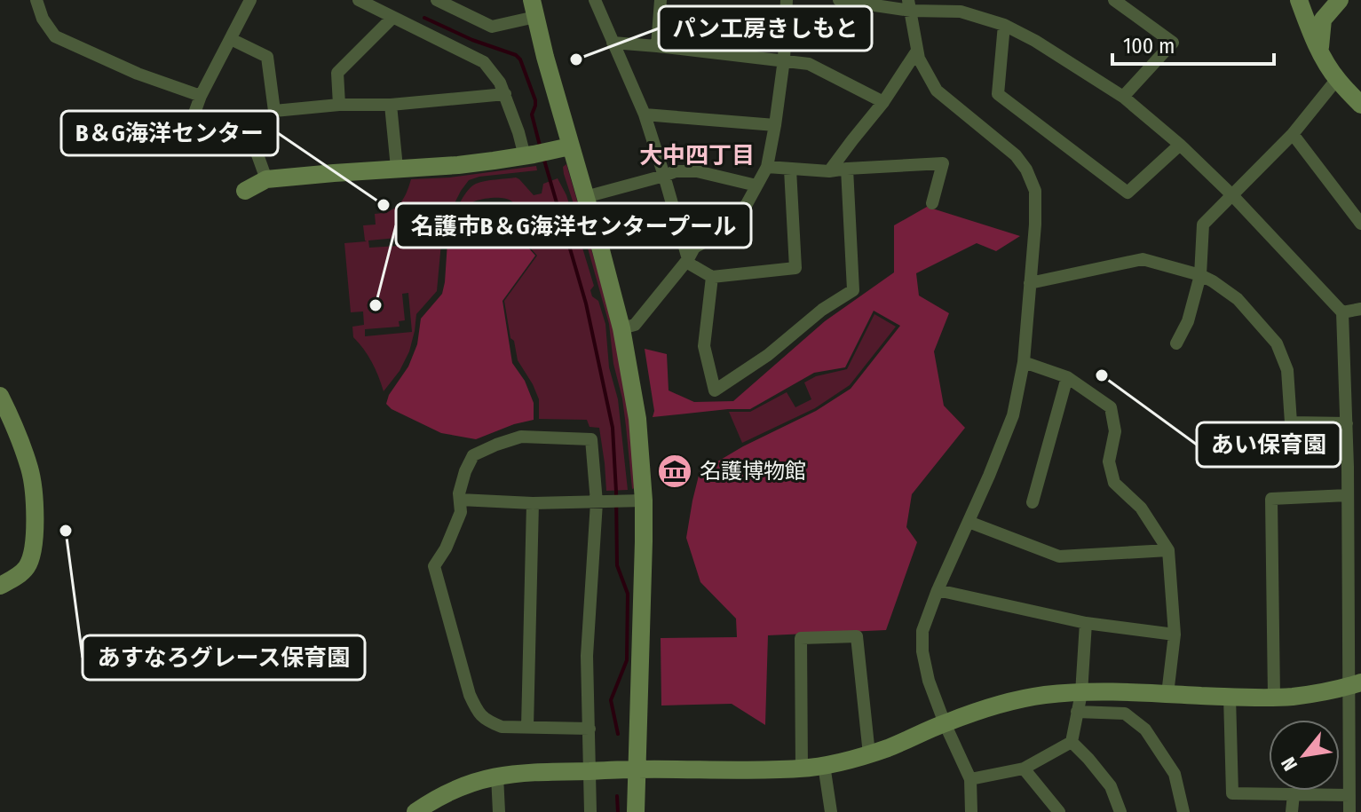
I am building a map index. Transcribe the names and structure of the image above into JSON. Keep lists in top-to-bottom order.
{
  "districts": ["大中四丁目"],
  "places": {
    "other": [
      "パン工房きしもと",
      "B＆G海洋センター",
      "名護市B＆G海洋センタープール",
      "あい保育園",
      "あすなろグレース保育園"
    ],
    "museum": ["名護博物館"]
  },
  "scale_bar": "100 m",
  "north": "bottom left"
}
